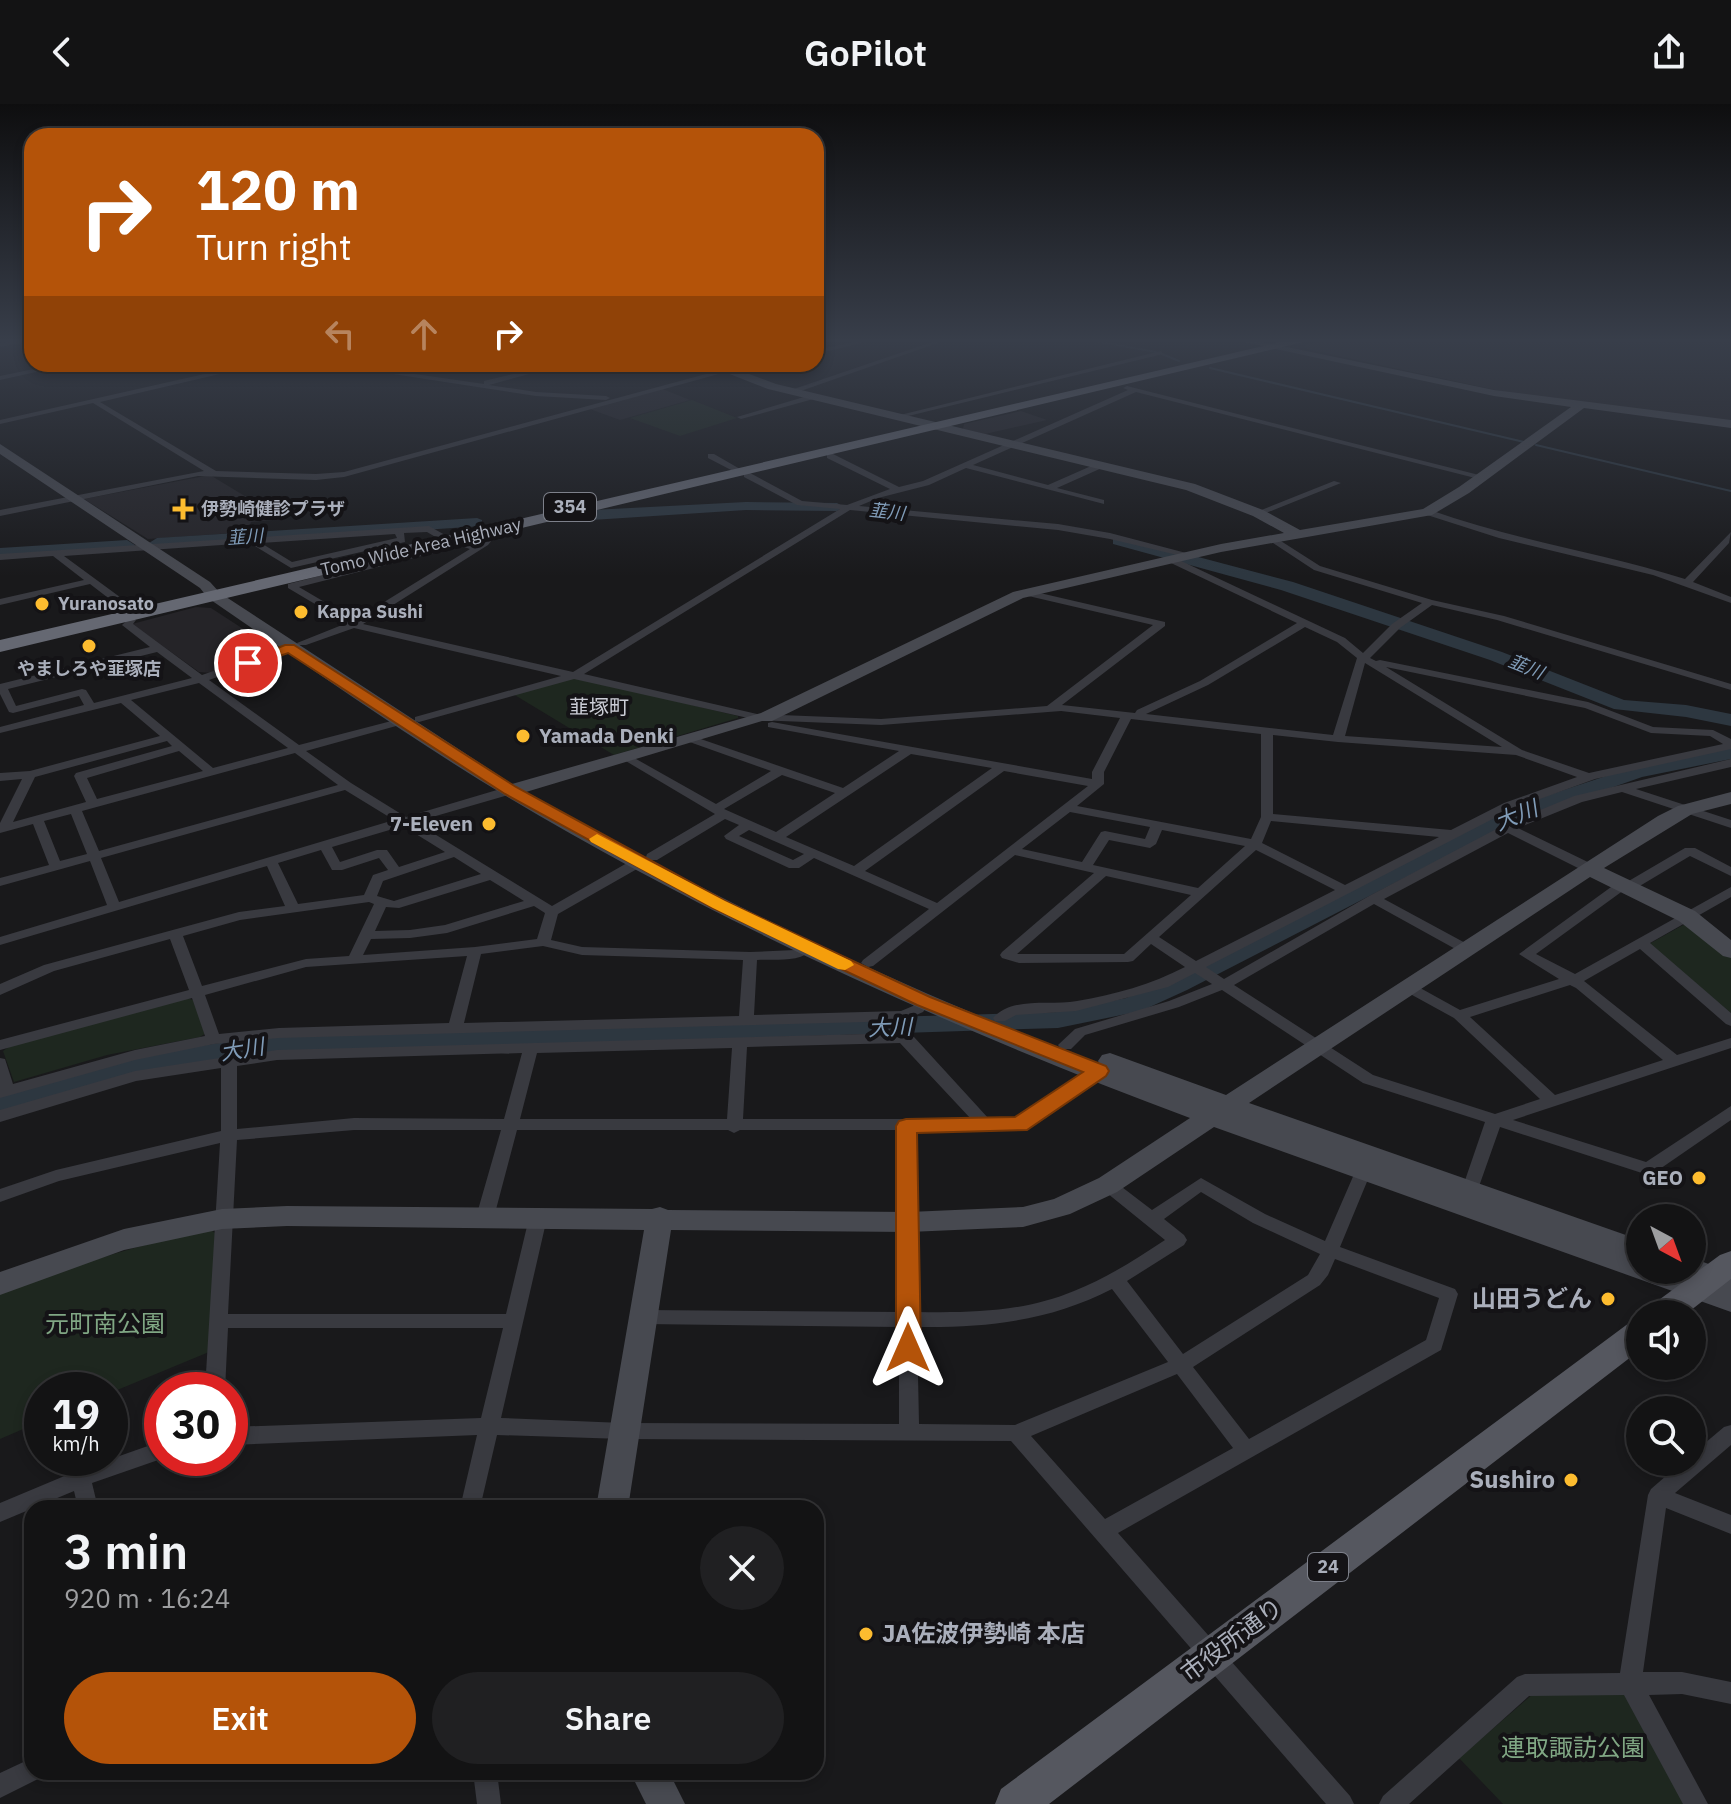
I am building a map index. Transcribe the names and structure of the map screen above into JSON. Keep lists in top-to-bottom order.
{
  "streets": {
    "highway": ["354", "Tomo Wide Area Highway"],
    "main road": ["24", "市役所通り"]
  },
  "districts": ["韮塚町"],
  "water": ["韮川", "大川"],
  "parks": ["元町南公園", "連取諏訪公園"],
  "places": {
    "health": ["伊勢崎健診プラザ"],
    "other": [
      "Yuranosato",
      "Kappa Sushi",
      "やましろや韮塚店",
      "Yamada Denki",
      "7-Eleven",
      "GEO",
      "山田うどん",
      "Sushiro",
      "JA佐波伊勢崎 本店"
    ]
  },
  "north": "bottom right",
  "page": {
    "header": "GoPilot",
    "turn": ["120 m", "Turn right"],
    "speed": "19 km/h",
    "limit": "30",
    "heading": ["3 min", "920 m · 16:24"],
    "buttons": ["Exit", "Share"]
  }
}
